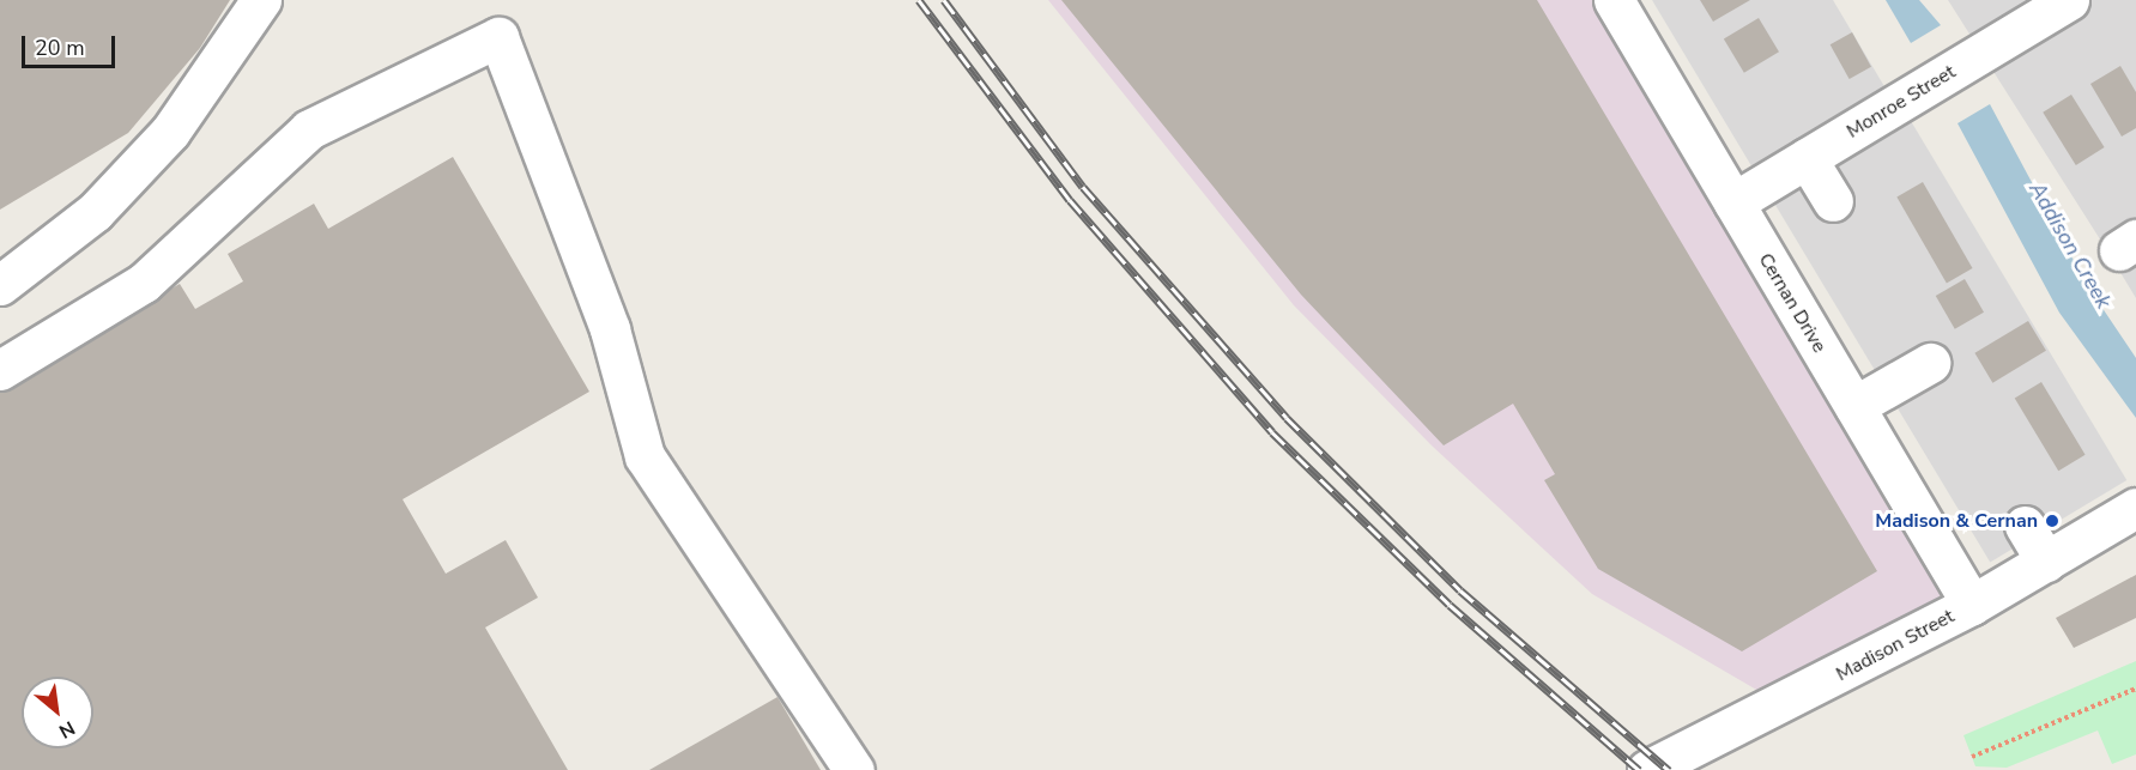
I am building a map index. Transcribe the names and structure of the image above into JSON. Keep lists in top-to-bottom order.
{
  "streets": {
    "street": ["Monroe Street", "Cernan Drive", "Madison Street"]
  },
  "crossings": [
    ["Monroe Street", "Cernan Drive"],
    ["Cernan Drive", "Madison Street"]
  ],
  "water": ["Addison Creek"],
  "places": ["Madison & Cernan"],
  "scale_bar": "20 m",
  "north": "bottom right"
}
